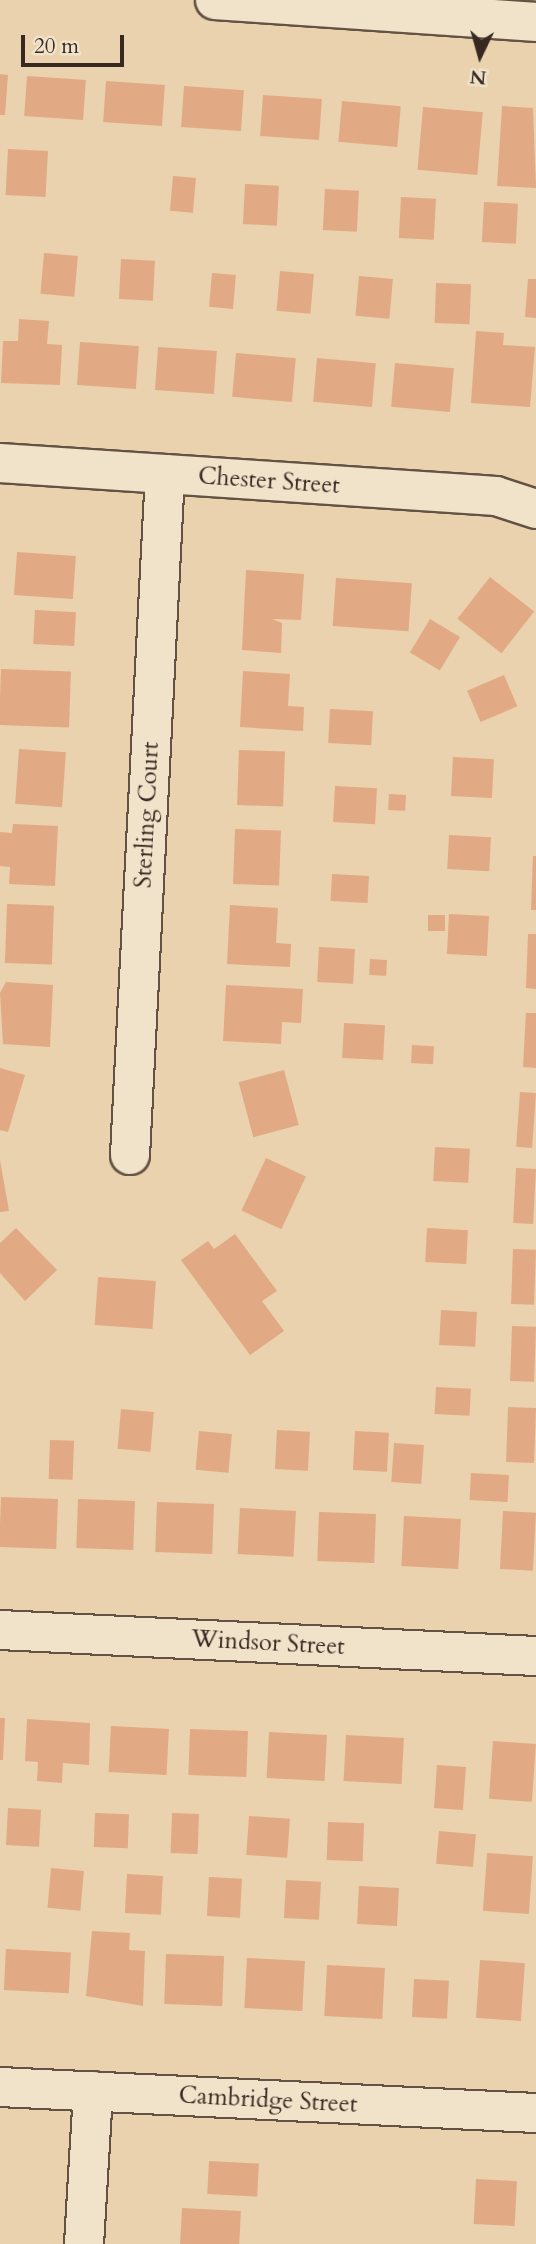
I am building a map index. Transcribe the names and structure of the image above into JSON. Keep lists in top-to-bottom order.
{
  "streets": {
    "street": [
      "Chester Street",
      "Sterling Court",
      "Windsor Street",
      "Cambridge Street"
    ]
  },
  "crossings": [
    ["Chester Street", "Sterling Court"]
  ],
  "scale_bar": "20 m",
  "north": "bottom"
}
